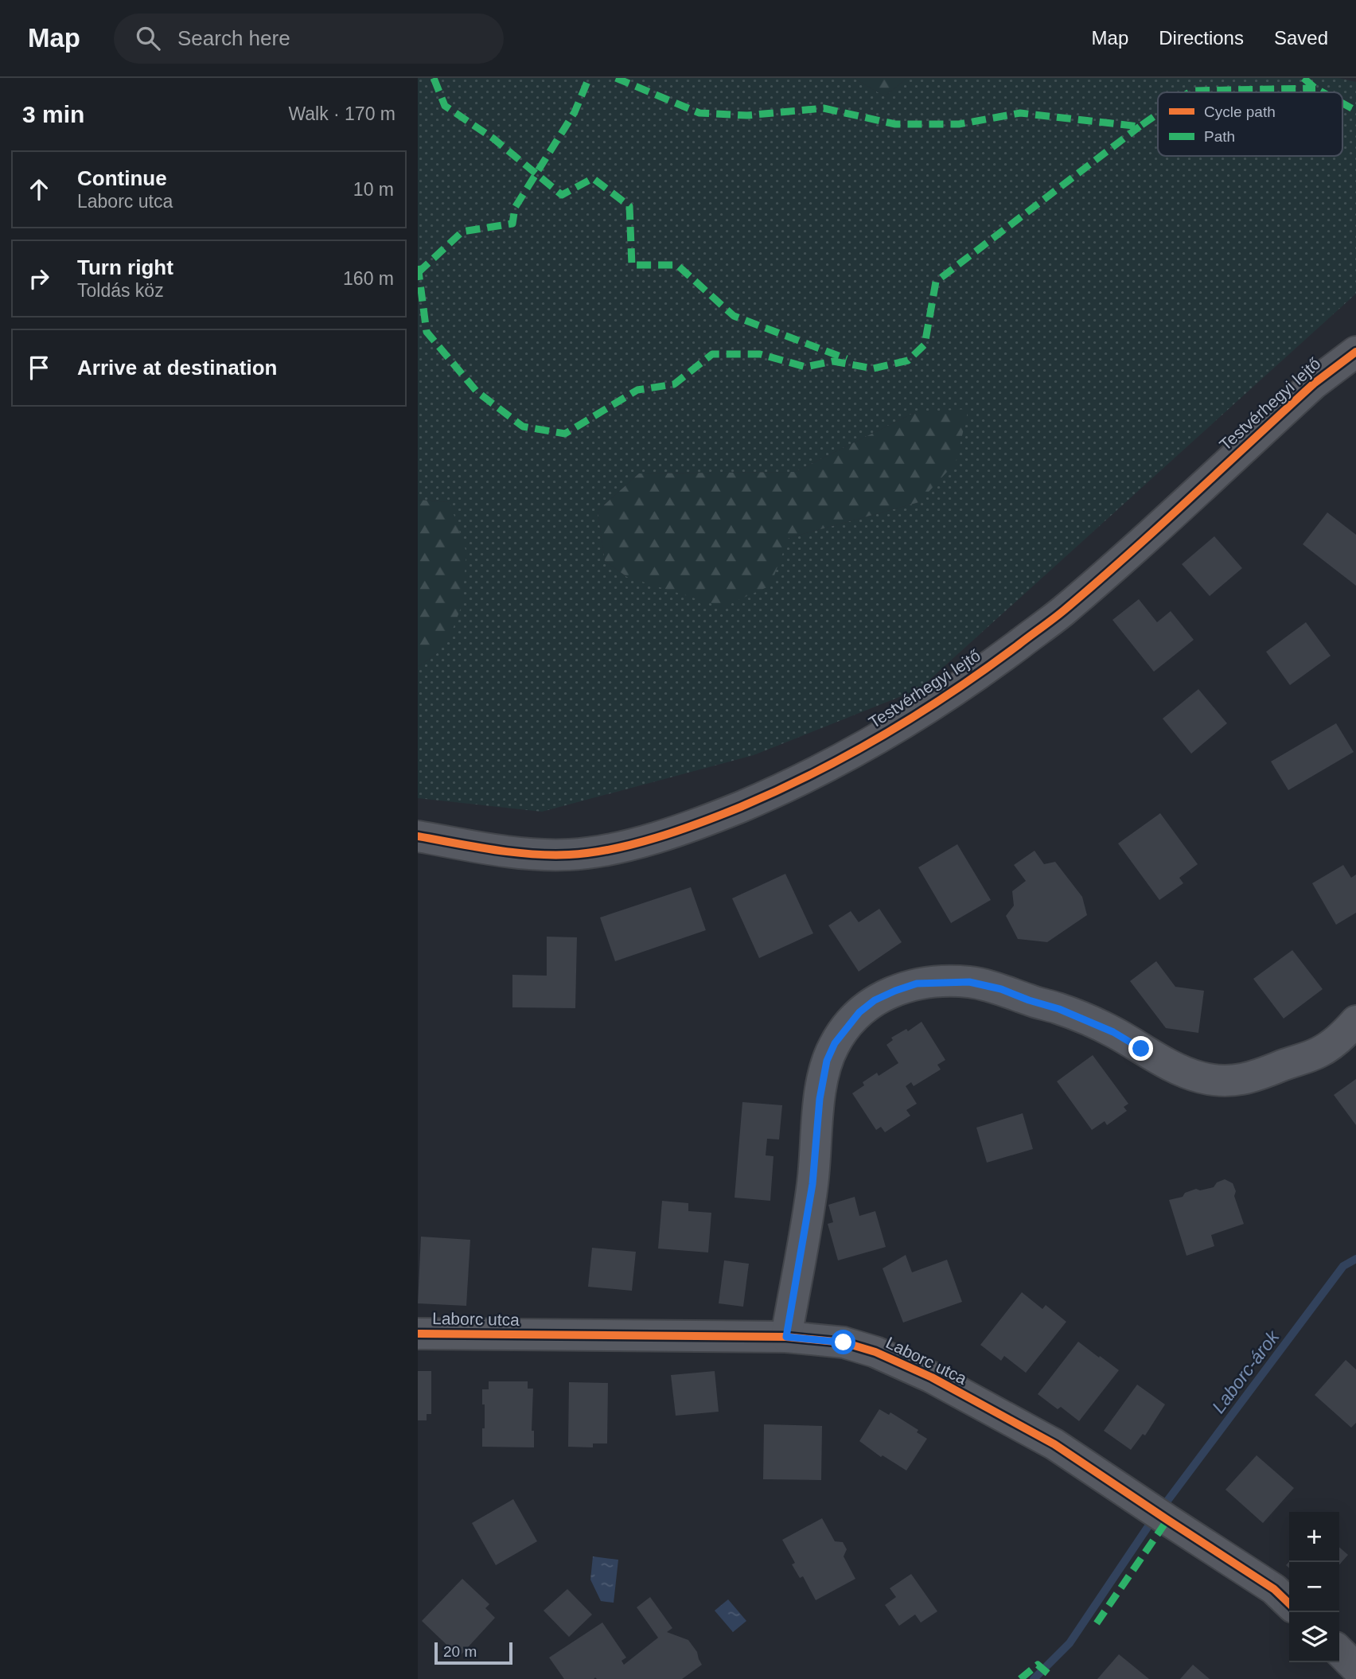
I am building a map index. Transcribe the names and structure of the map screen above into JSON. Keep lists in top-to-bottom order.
{
  "streets": {
    "street": ["Testvérhegyi lejtő", "Laborc utca"]
  },
  "water": ["Laborc-árok"],
  "legend": ["Cycle path", "Path"],
  "scale_bar": "20 m",
  "page": {
    "header": "Map",
    "search": "Search here",
    "nav": ["Map", "Directions", "Saved"],
    "heading": ["3 min", "Walk · 170 m"],
    "list": [
      ["Continue", "Laborc utca", "10 m"],
      ["Turn right", "Toldás köz", "160 m"],
      "Arrive at destination"
    ],
    "map_buttons": ["+", "−"],
    "scale": "20 m"
  }
}
